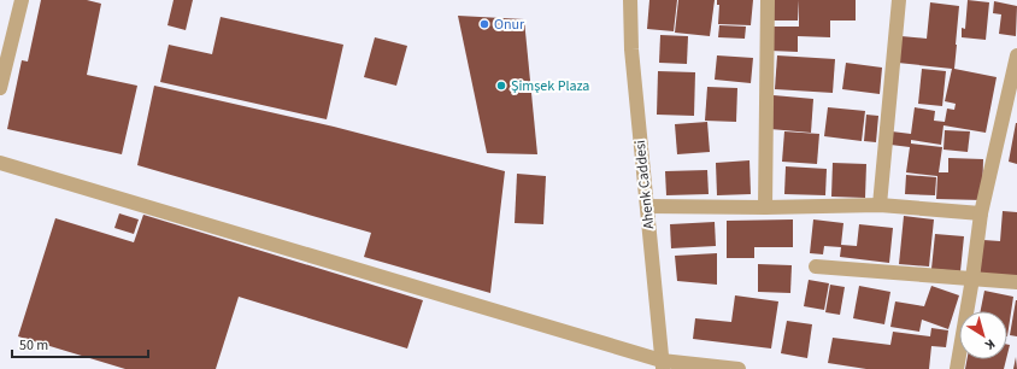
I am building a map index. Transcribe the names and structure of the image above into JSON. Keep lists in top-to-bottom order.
{
  "streets": {
    "street": ["Ahenk Caddesi"]
  },
  "places": ["Onur", "Şimşek Plaza"],
  "scale_bar": "50 m",
  "north": "bottom right"
}
